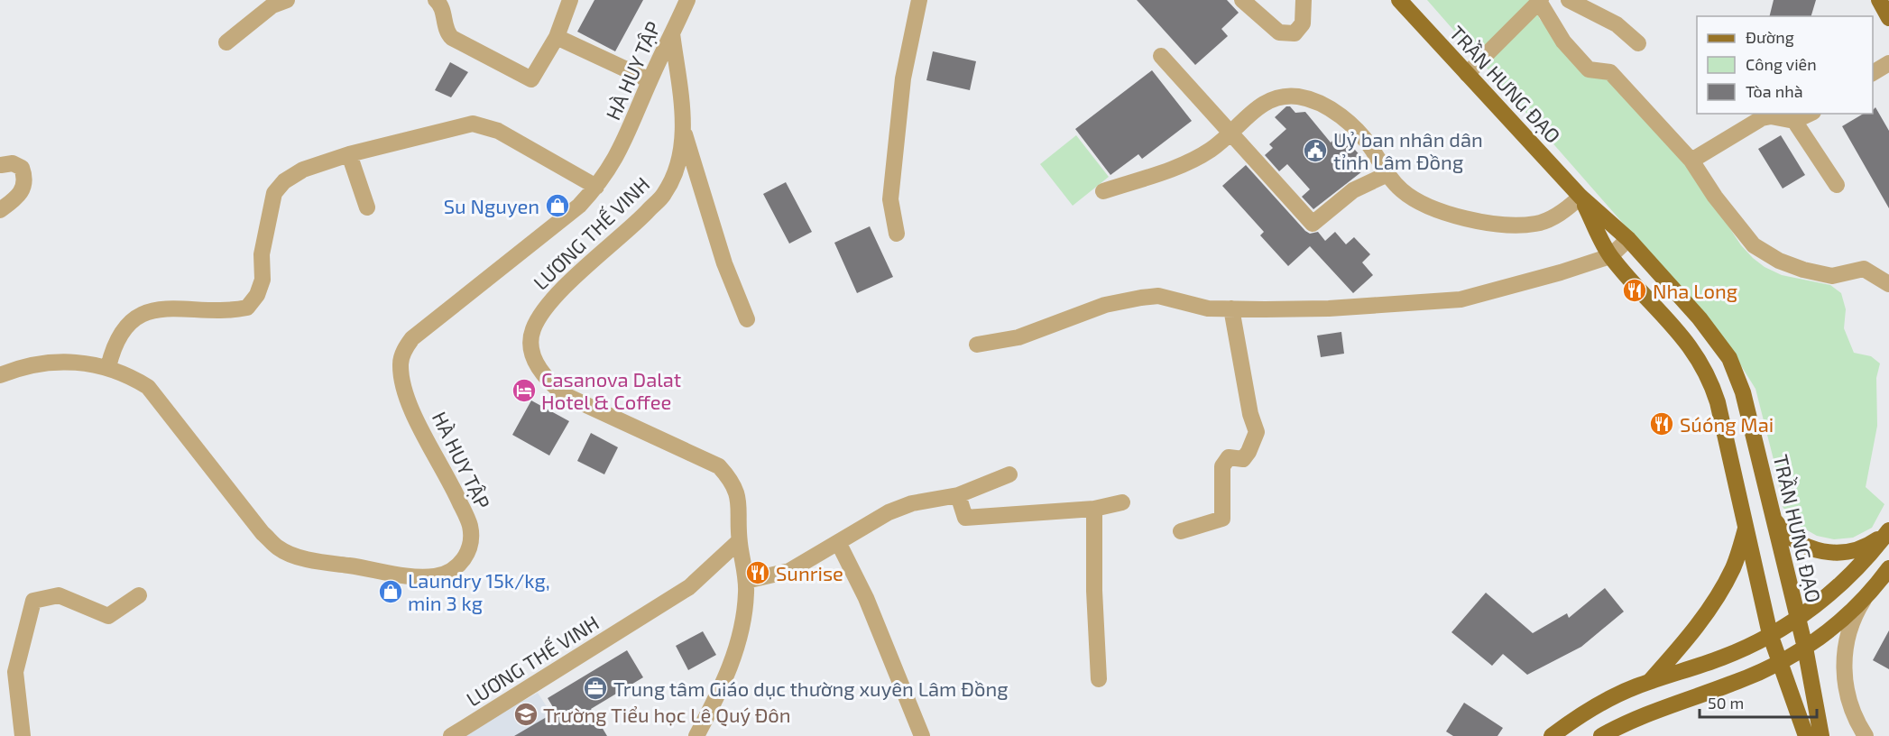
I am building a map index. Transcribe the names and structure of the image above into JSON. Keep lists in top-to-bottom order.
{
  "streets": {
    "main road": ["TRẦN HƯNG ĐẠO"],
    "street": ["HÀ HUY TẬP", "LƯƠNG THẾ VINH"]
  },
  "crossings": [
    ["HÀ HUY TẬP", "LƯƠNG THẾ VINH"]
  ],
  "places": {
    "public building": ["Uỷ ban nhân dân tỉnh Lâm Đồng"],
    "shop": ["Su Nguyen", "Laundry 15k/kg, min 3 kg"],
    "restaurant": ["Nha Long", "Súóng Mai", "Sunrise"],
    "hotel": ["Casanova Dalat Hotel & Coffee"],
    "office": ["Trung tâm Giáo dục thường xuyên Lâm Đồng"],
    "school or university": ["Trường Tiểu học Lê Quý Đôn"]
  },
  "legend": ["Đường", "Công viên", "Tòa nhà"],
  "scale_bar": "50 m"
}
